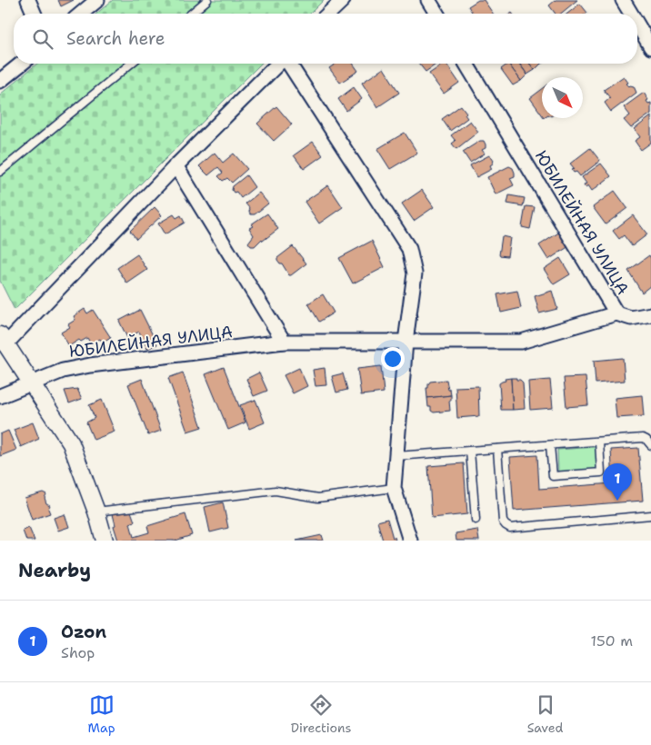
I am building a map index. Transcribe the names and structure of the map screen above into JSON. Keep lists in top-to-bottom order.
{
  "streets": {
    "street": ["ЮБИЛЕЙНАЯ УЛИЦА"]
  },
  "north": "bottom right",
  "page": {
    "search": "Search here",
    "pins": "1",
    "heading": "Nearby",
    "list": [
      {
        "mark": "1",
        "name": "Ozon",
        "note": "Shop",
        "value": "150 m"
      }
    ],
    "nav": ["Map", "Directions", "Saved"]
  }
}
